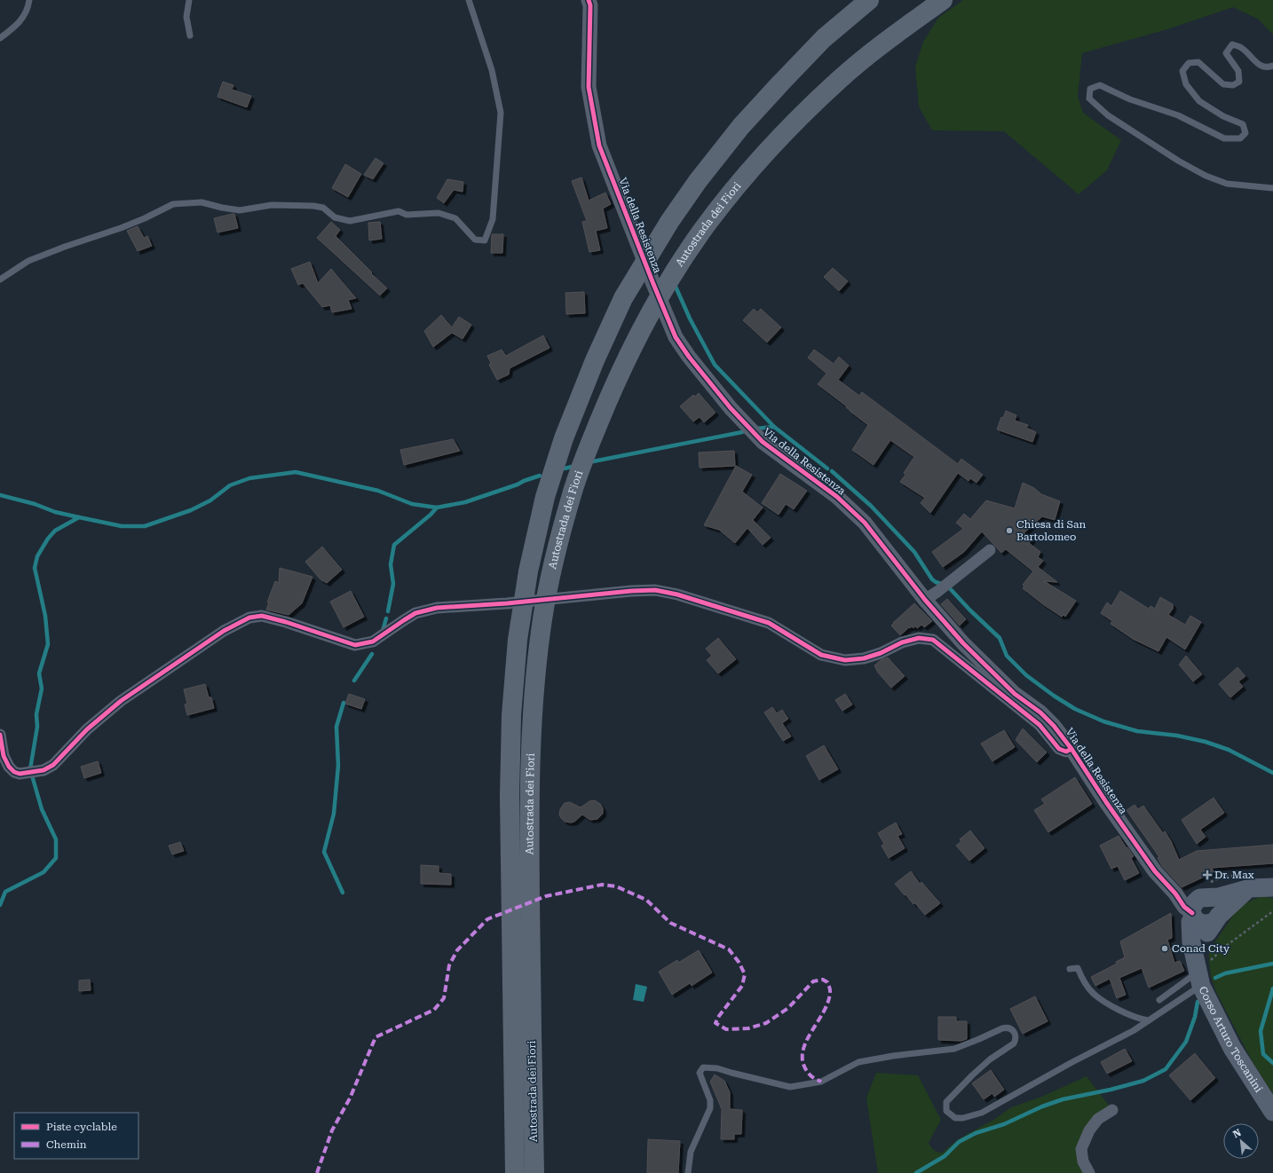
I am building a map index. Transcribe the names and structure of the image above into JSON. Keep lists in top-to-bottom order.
{
  "streets": {
    "highway": ["Autostrada dei Fiori"],
    "main road": ["Corso Arturo Toscanini"],
    "street": ["Via della Resistenza"]
  },
  "crossings": [
    ["Via della Resistenza", "Corso Arturo Toscanini"]
  ],
  "places": {
    "other": ["Chiesa di San Bartolomeo", "Conad City"],
    "health": ["Dr. Max"]
  },
  "legend": ["Piste cyclable", "Chemin"],
  "north": "top left"
}
